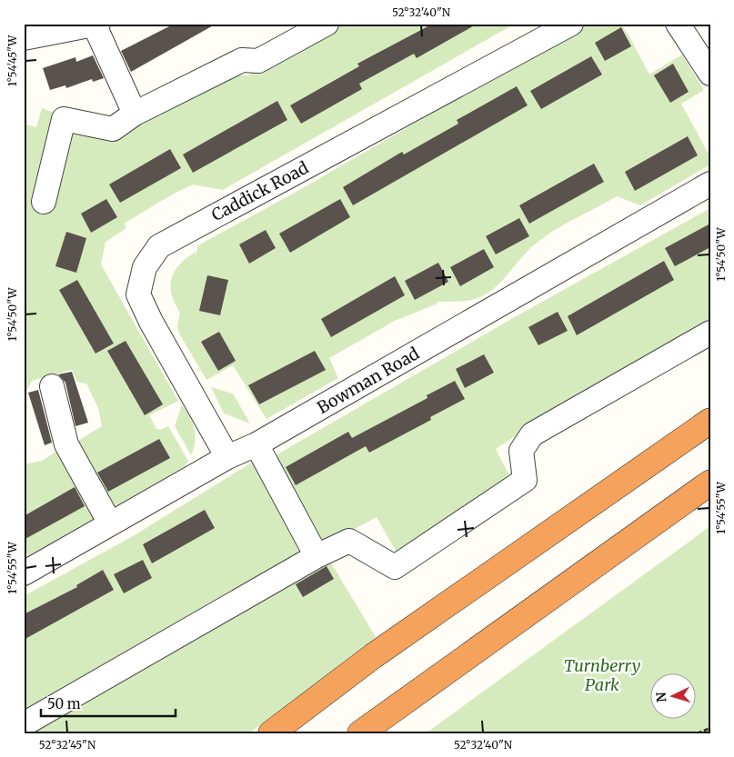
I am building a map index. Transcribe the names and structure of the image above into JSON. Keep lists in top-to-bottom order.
{
  "streets": {
    "street": ["Caddick Road", "Bowman Road"]
  },
  "crossings": [
    ["Caddick Road", "Bowman Road"]
  ],
  "parks": ["Turnberry Park"],
  "scale_bar": "50 m",
  "north": "left",
  "coordinates": [
    "52°32'40\"N",
    "1°54'45\"W",
    "1°54'50\"W",
    "1°54'55\"W",
    "52°32'45\"N"
  ]
}
